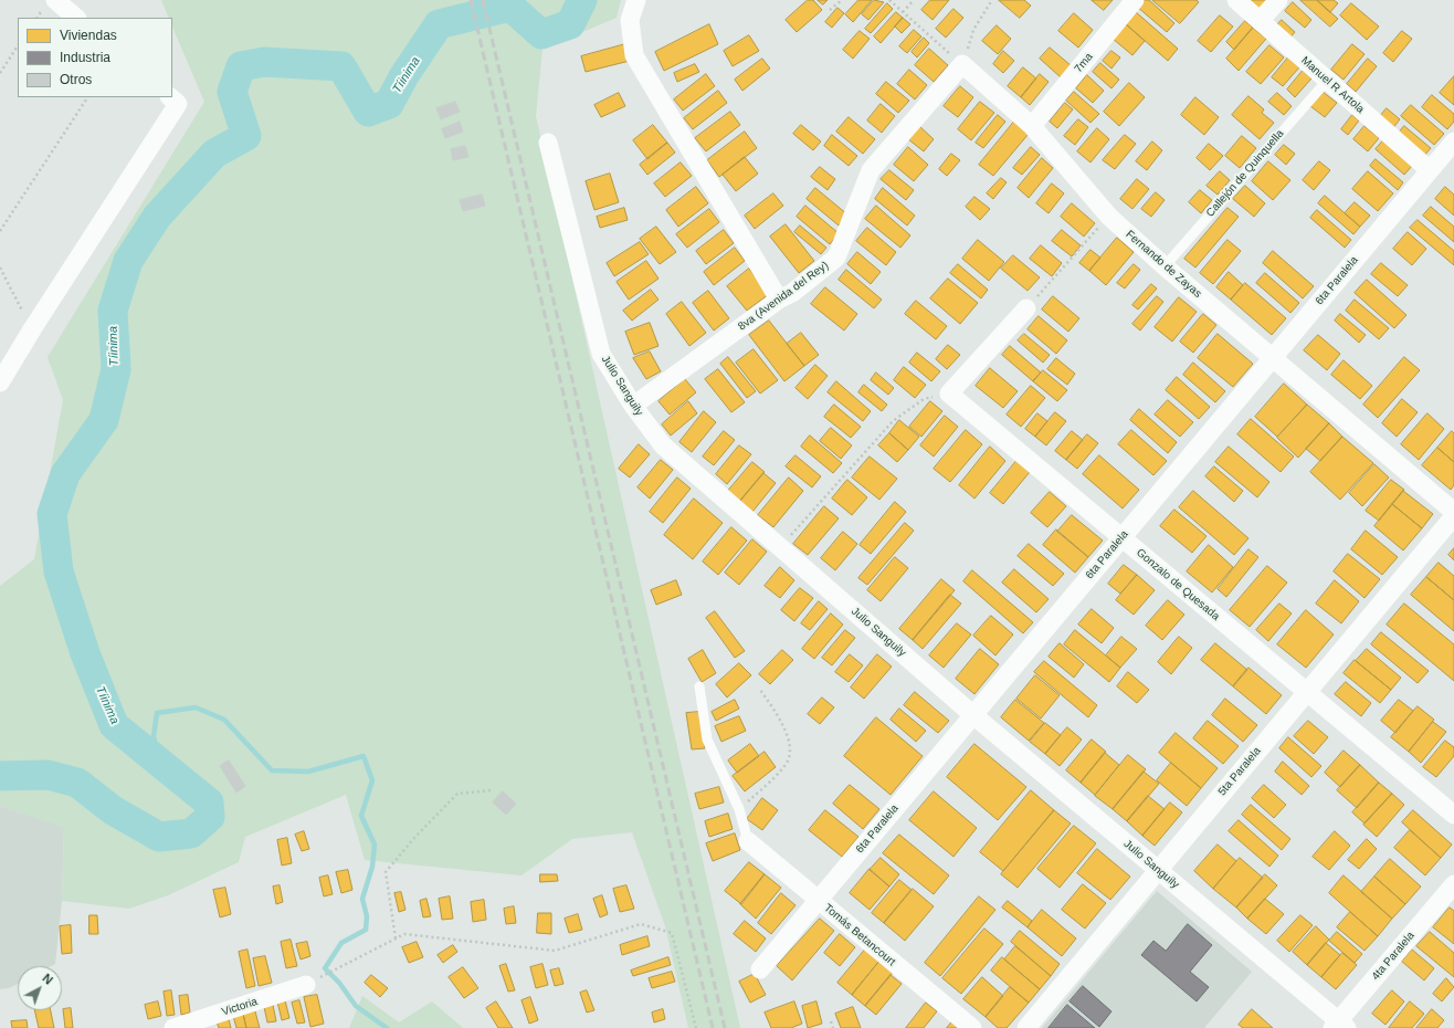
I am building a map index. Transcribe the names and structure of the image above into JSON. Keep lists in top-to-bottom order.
{
  "streets": {
    "street": [
      "7ma",
      "Manuel R Artola",
      "Fernando de Zayas",
      "6ta Paralela",
      "8va (Avenida del Rey)",
      "Julio Sanguily",
      "Gonzalo de Quesada",
      "5ta Paralela",
      "Tomás Betancourt",
      "4ta Paralela",
      "Victoria"
    ],
    "lane": ["Callejón de Quinquella"]
  },
  "crossings": [
    ["7ma", "Fernando de Zayas"],
    ["Manuel R Artola", "Callejón de Quinquella"],
    ["Manuel R Artola", "6ta Paralela"],
    ["Callejón de Quinquella", "Fernando de Zayas"],
    ["Fernando de Zayas", "6ta Paralela"],
    ["Fernando de Zayas", "8va (Avenida del Rey)"],
    ["6ta Paralela", "Julio Sanguily"],
    ["6ta Paralela", "Gonzalo de Quesada"],
    ["6ta Paralela", "Tomás Betancourt"],
    ["8va (Avenida del Rey)", "Julio Sanguily"],
    ["Julio Sanguily", "5ta Paralela"],
    ["Julio Sanguily", "4ta Paralela"],
    ["Gonzalo de Quesada", "5ta Paralela"]
  ],
  "water": ["Tíinima"],
  "legend": ["Viviendas", "Industria", "Otros"],
  "north": "top right"
}
